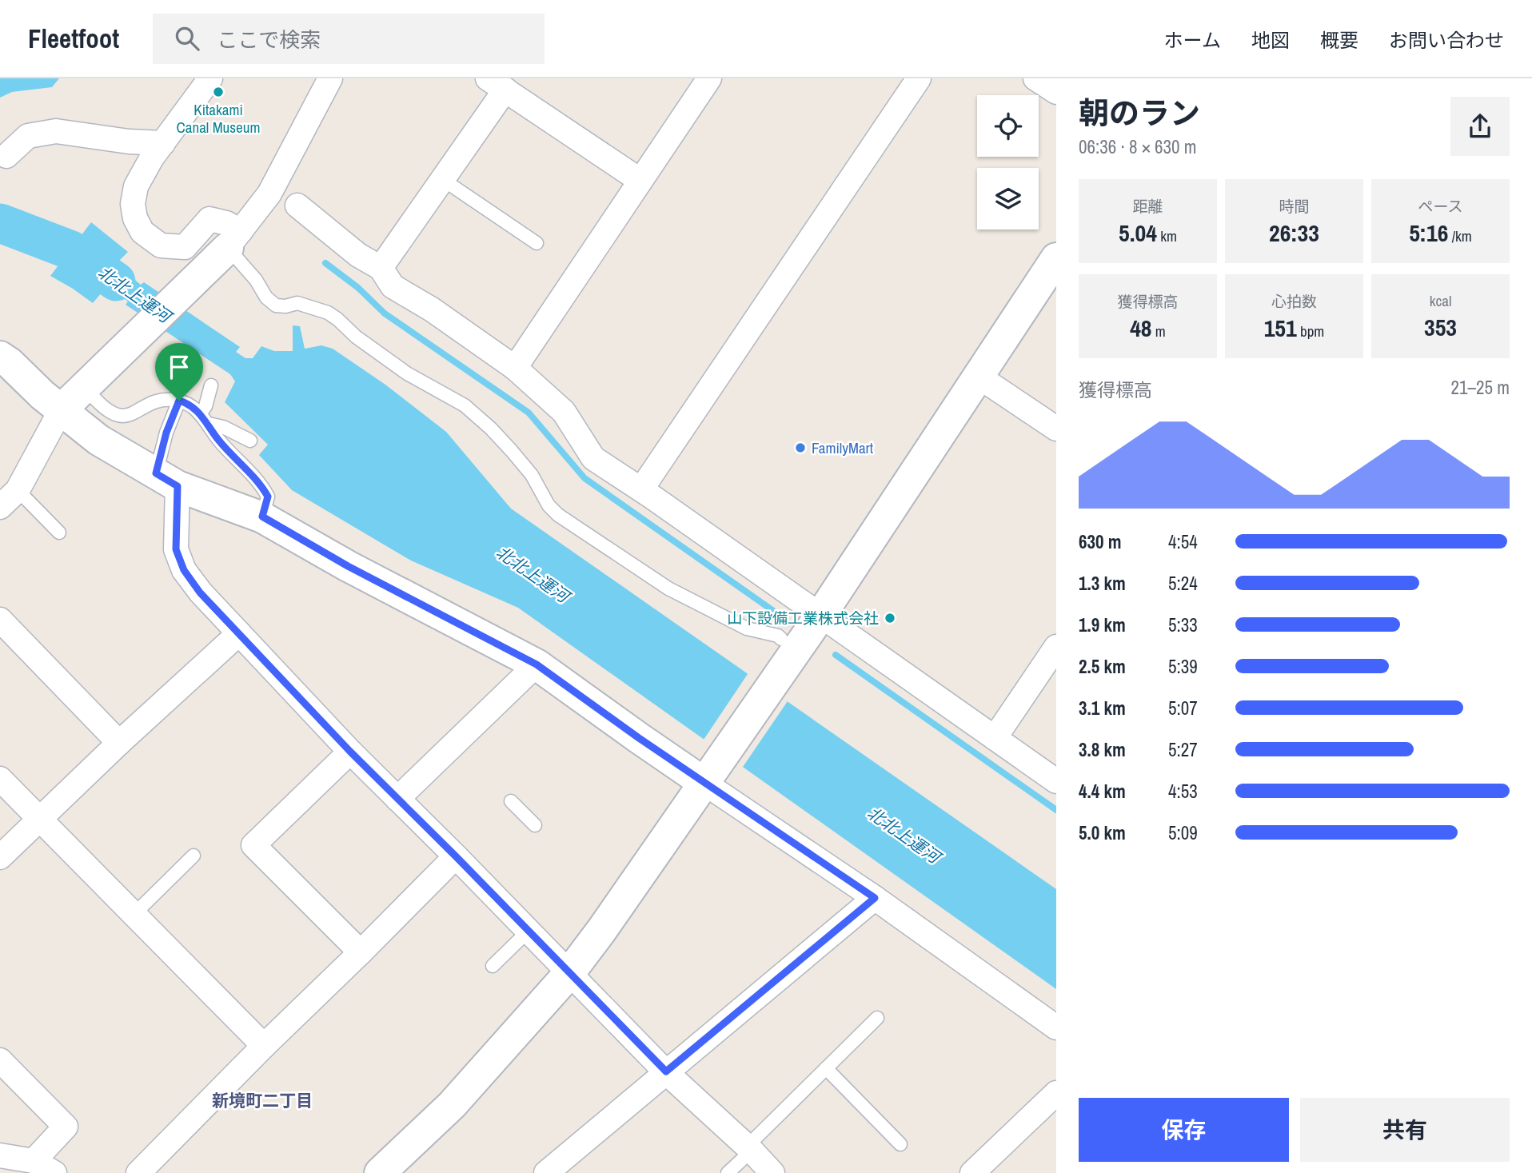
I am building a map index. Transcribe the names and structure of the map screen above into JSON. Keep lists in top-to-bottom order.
{
  "districts": ["新境町二丁目"],
  "water": ["北北上運河"],
  "places": ["Kitakami Canal Museum", "FamilyMart", "山下設備工業株式会社"],
  "page": {
    "header": "Fleetfoot",
    "search": "ここで検索",
    "nav": [
      "ホーム",
      "地図",
      "概要",
      "お問い合わせ"
    ],
    "heading": ["朝のラン", "06:36 · 8 × 630 m"],
    "stats": [
      ["距離", "5.04 km"],
      ["時間", "26:33"],
      ["ペース", "5:16 /km"],
      ["獲得標高", "48 m"],
      ["心拍数", "151 bpm"],
      ["kcal", "353"]
    ],
    "chart": ["獲得標高", "21–25 m"],
    "list": [
      {
        "name": "630 m",
        "note": "4:54"
      },
      {
        "name": "1.3 km",
        "note": "5:24"
      },
      {
        "name": "1.9 km",
        "note": "5:33"
      },
      {
        "name": "2.5 km",
        "note": "5:39"
      },
      {
        "name": "3.1 km",
        "note": "5:07"
      },
      {
        "name": "3.8 km",
        "note": "5:27"
      },
      {
        "name": "4.4 km",
        "note": "4:53"
      },
      {
        "name": "5.0 km",
        "note": "5:09"
      }
    ],
    "buttons": ["保存", "共有"]
  }
}
